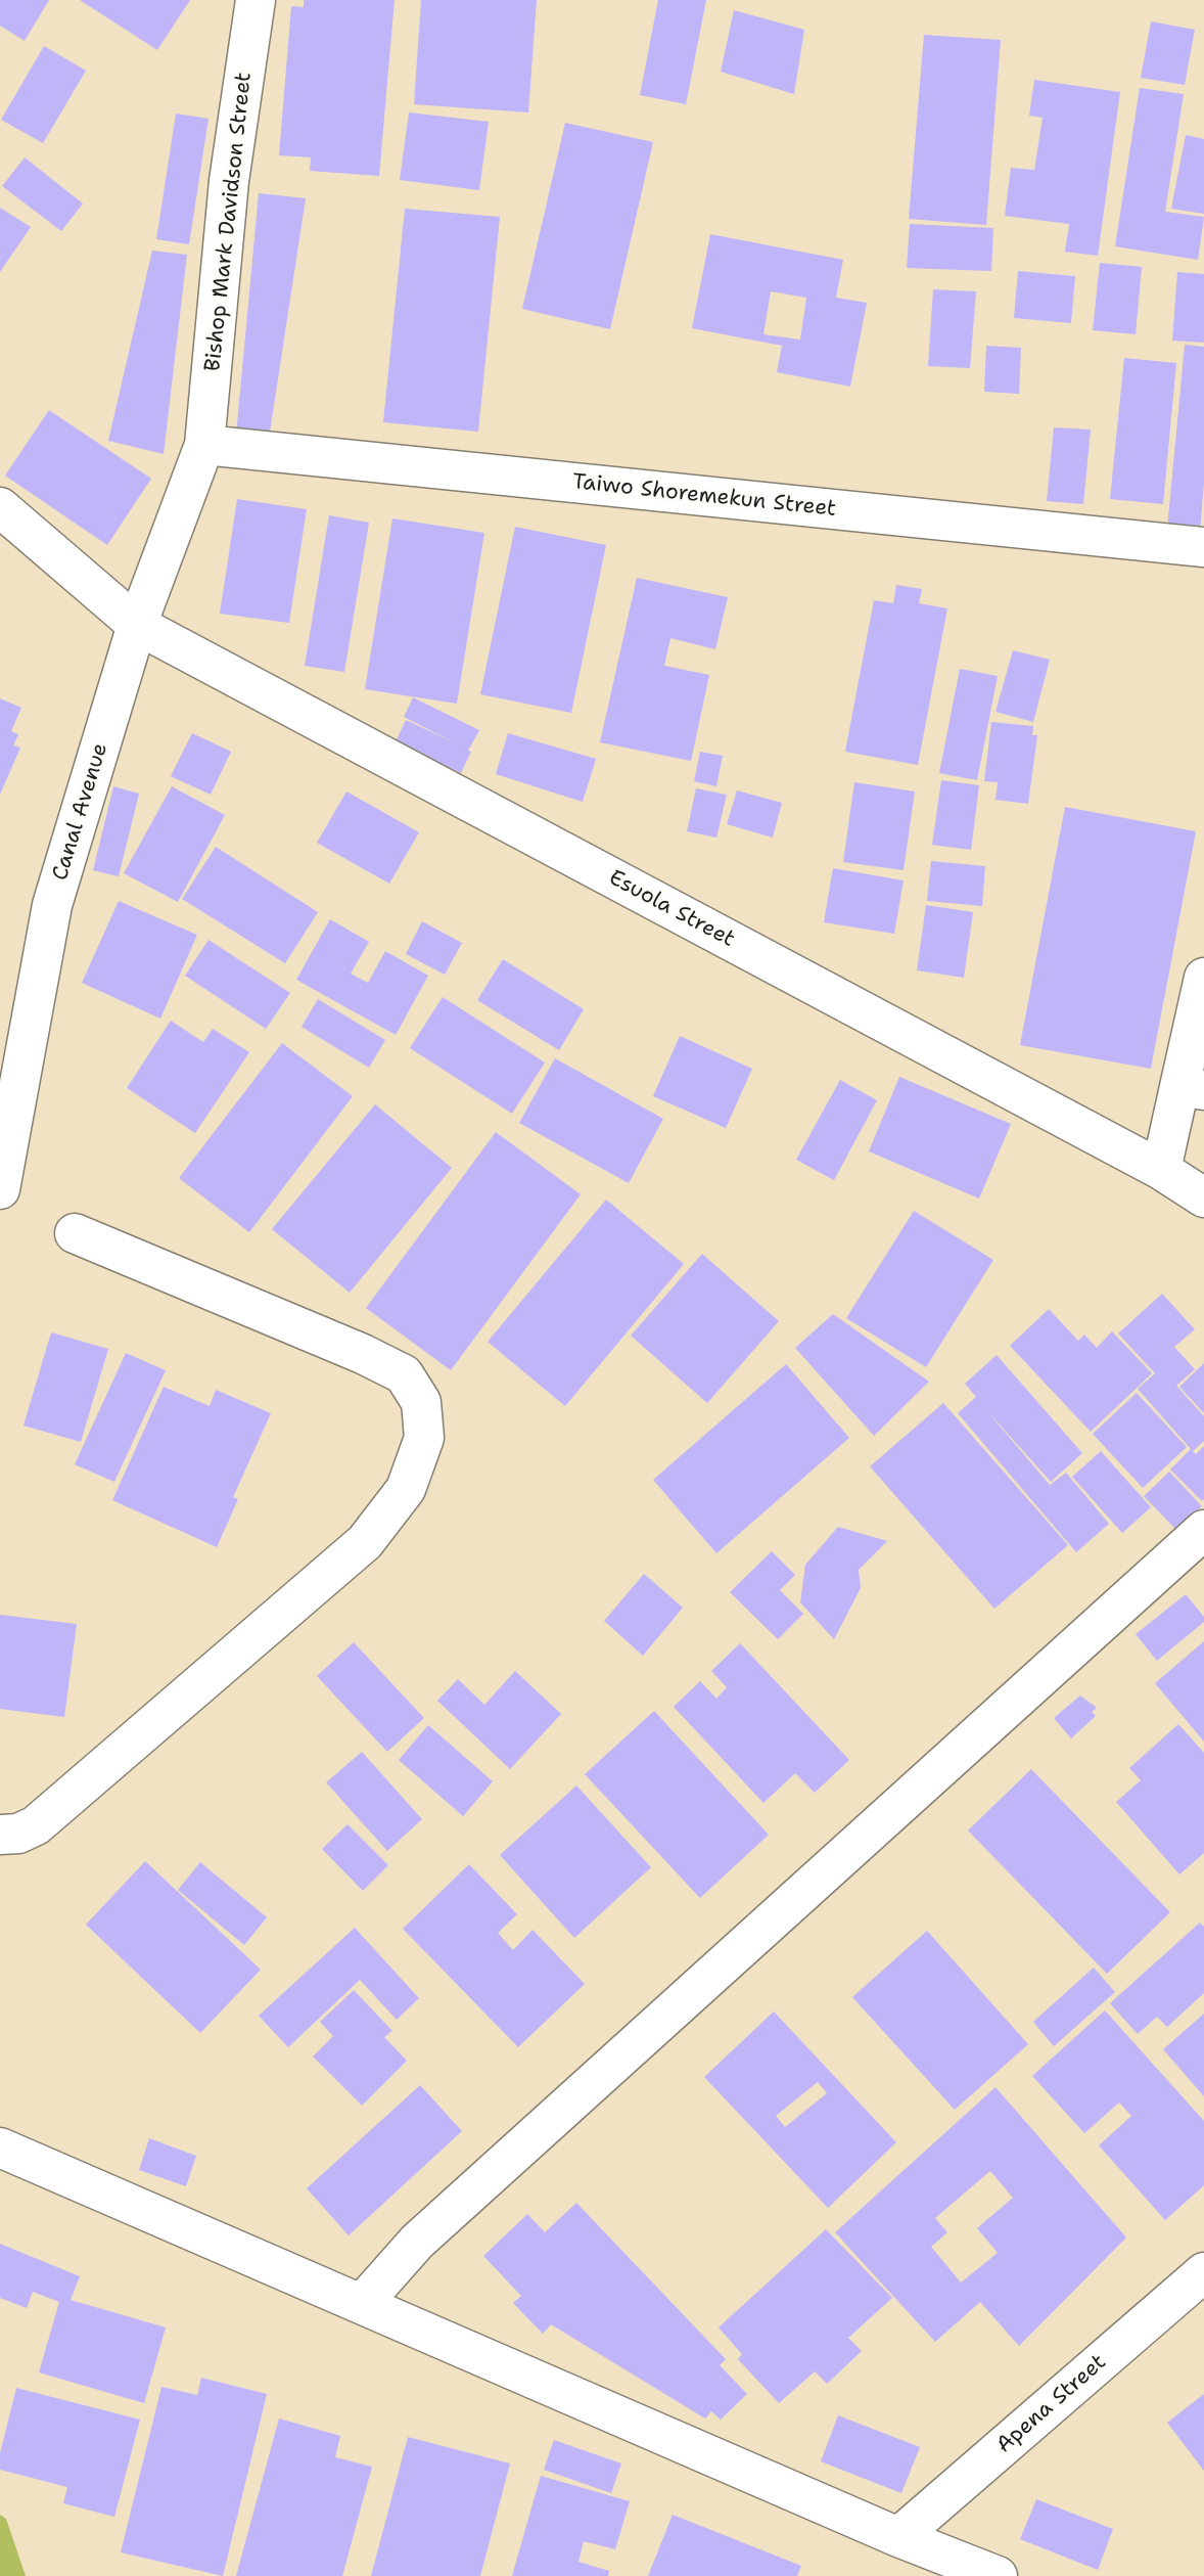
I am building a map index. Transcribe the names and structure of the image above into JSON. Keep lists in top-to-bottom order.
{
  "streets": {
    "street": [
      "Bishop Mark Davidson Street",
      "Taiwo Shoremekun Street",
      "Canal Avenue",
      "Esuola Street",
      "Apena Street"
    ]
  },
  "crossings": [
    ["Bishop Mark Davidson Street", "Taiwo Shoremekun Street"],
    ["Bishop Mark Davidson Street", "Canal Avenue"],
    ["Taiwo Shoremekun Street", "Canal Avenue"],
    ["Canal Avenue", "Esuola Street"]
  ]
}
